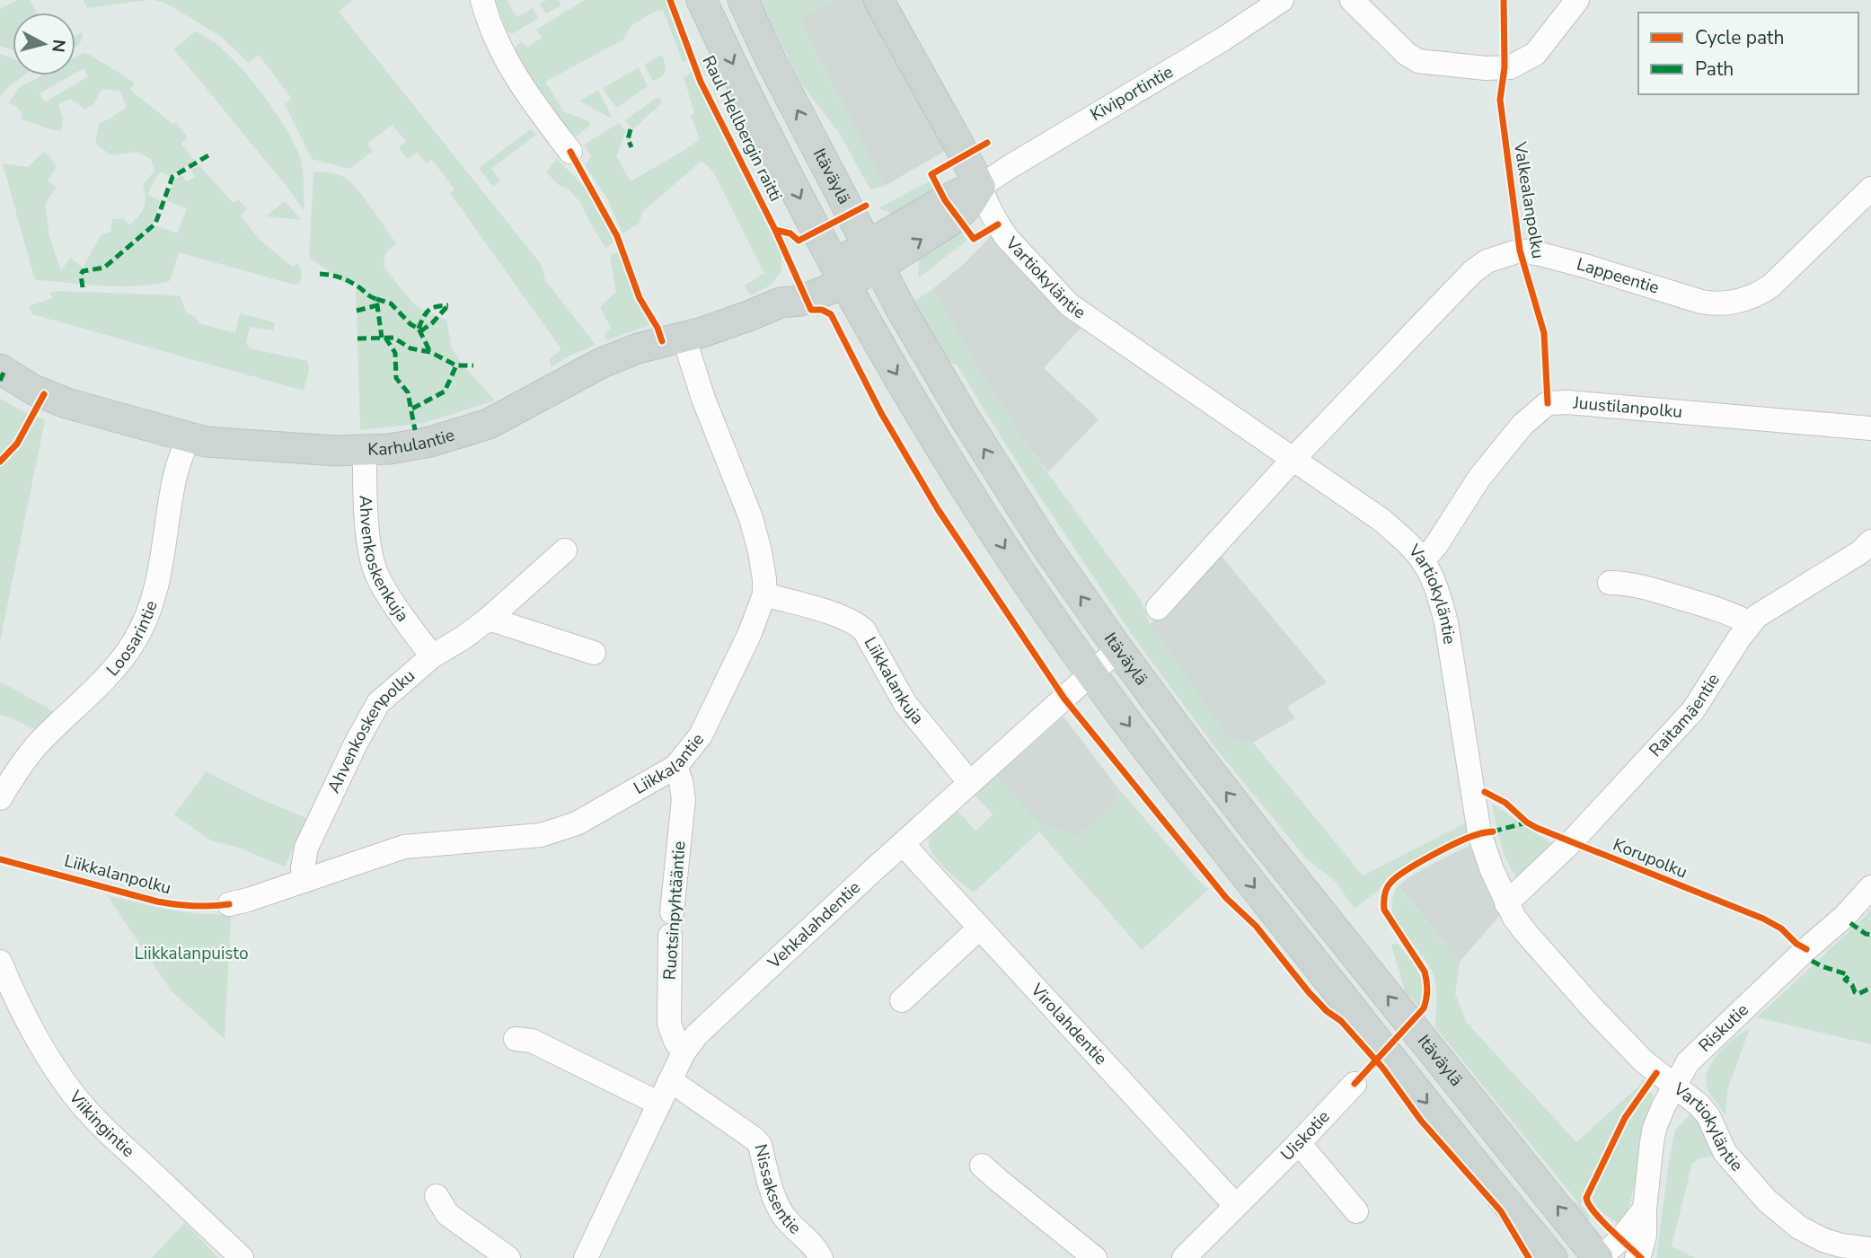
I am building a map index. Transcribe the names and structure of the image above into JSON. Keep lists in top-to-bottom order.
{
  "streets": {
    "main road": [
      "Kiviportintie",
      "Itäväylä",
      "Vartiokyläntie",
      "Karhulantie"
    ],
    "street": [
      "Lappeentie",
      "Juustilanpolku",
      "Ahvenkoskenkuja",
      "Loosarintie",
      "Liikkalankuja",
      "Raitamäentie",
      "Ahvenkoskenpolku",
      "Liikkalantie",
      "Ruotsinpyhtääntie",
      "Vehkalahdentie",
      "Virolahdentie",
      "Riskutie",
      "Viikingintie",
      "Uiskotie",
      "Nissaksentie"
    ],
    "cycle path": [
      "Raul Hellbergin raitti",
      "Valkealanpolku",
      "Korupolku",
      "Liikkalanpolku"
    ]
  },
  "crossings": [
    ["Kiviportintie", "Itäväylä"],
    ["Kiviportintie", "Vartiokyläntie"],
    ["Kiviportintie", "Karhulantie"],
    ["Itäväylä", "Karhulantie"],
    ["Itäväylä", "Vehkalahdentie"],
    ["Vartiokyläntie", "Lappeentie"],
    ["Vartiokyläntie", "Juustilanpolku"],
    ["Vartiokyläntie", "Raitamäentie"],
    ["Vartiokyläntie", "Riskutie"],
    ["Karhulantie", "Ahvenkoskenkuja"],
    ["Karhulantie", "Loosarintie"],
    ["Karhulantie", "Liikkalantie"],
    ["Ahvenkoskenkuja", "Ahvenkoskenpolku"],
    ["Liikkalankuja", "Liikkalantie"],
    ["Liikkalankuja", "Vehkalahdentie"],
    ["Ahvenkoskenpolku", "Liikkalantie"],
    ["Liikkalantie", "Ruotsinpyhtääntie"],
    ["Ruotsinpyhtääntie", "Vehkalahdentie"],
    ["Vehkalahdentie", "Virolahdentie"],
    ["Vehkalahdentie", "Nissaksentie"],
    ["Virolahdentie", "Uiskotie"]
  ],
  "parks": ["Liikkalanpuisto"],
  "legend": ["Cycle path", "Path"],
  "north": "right"
}
